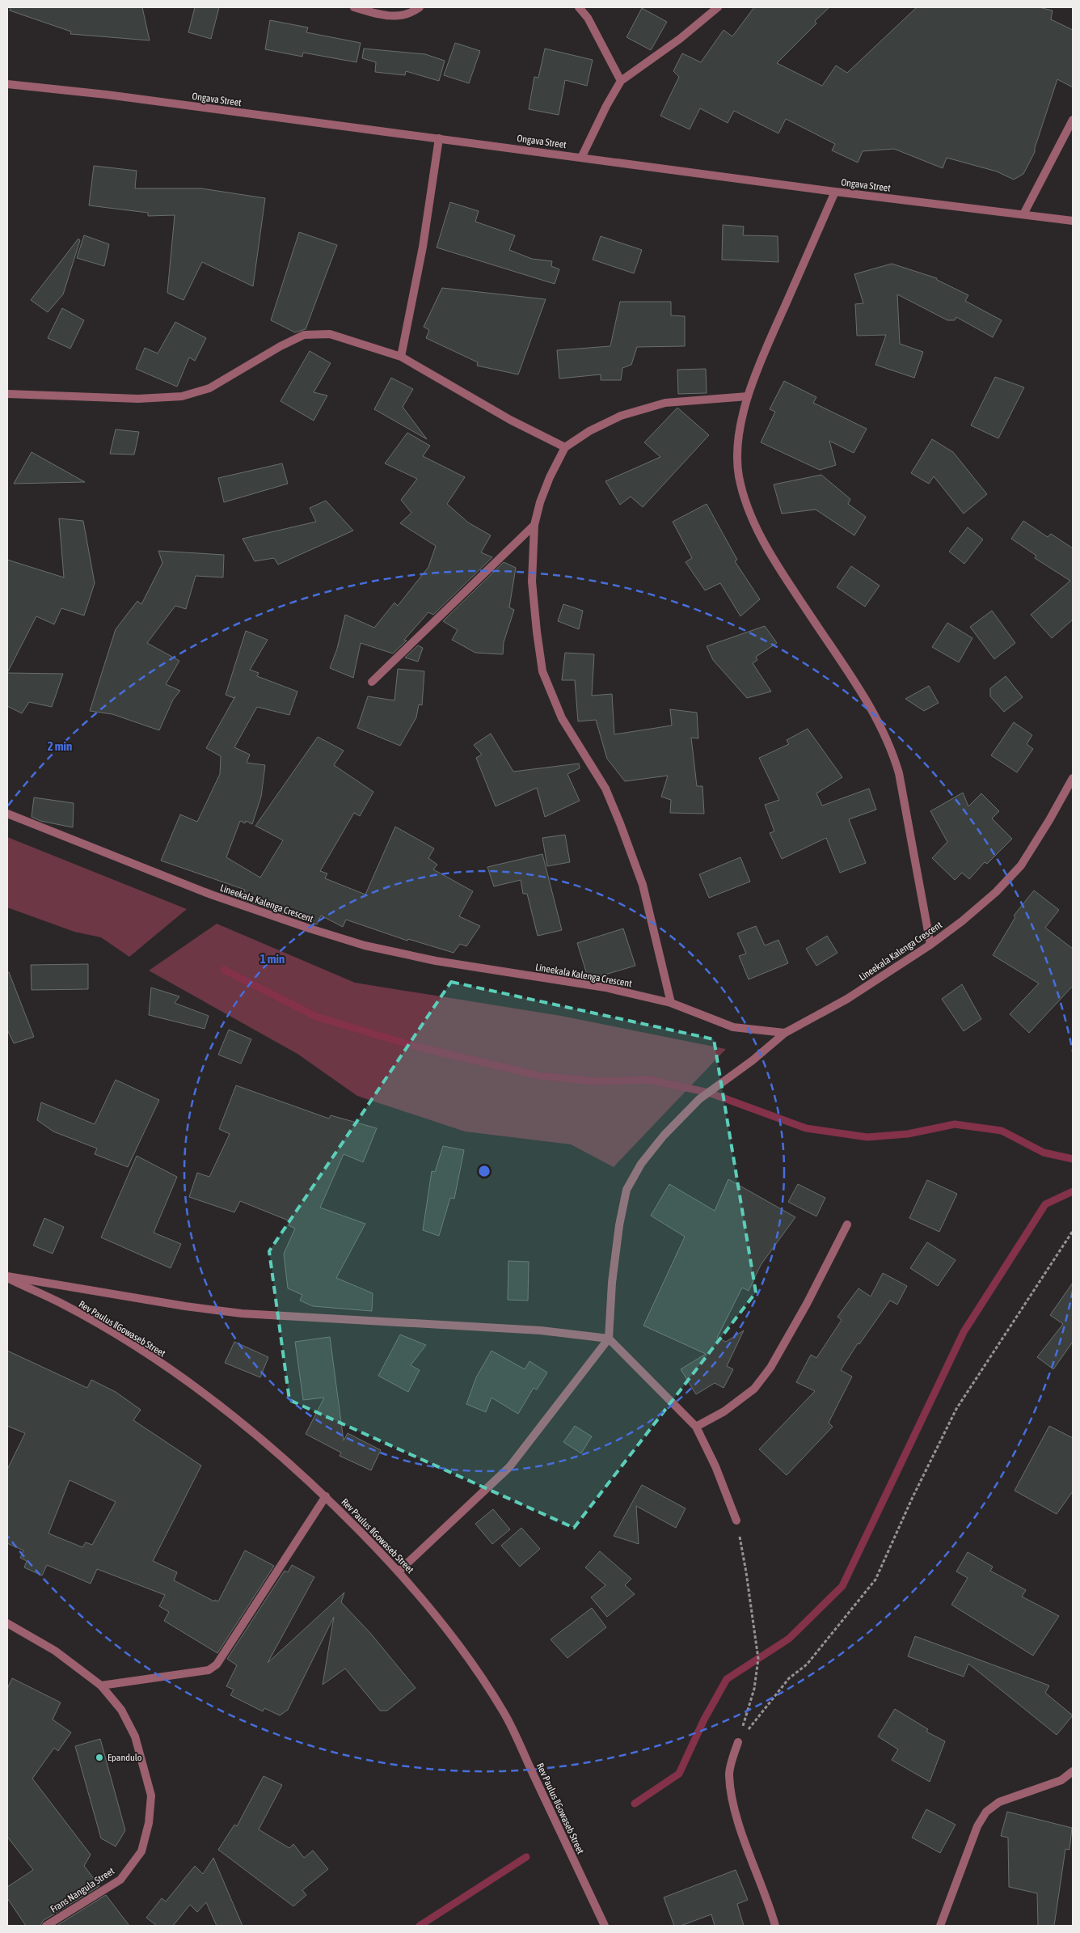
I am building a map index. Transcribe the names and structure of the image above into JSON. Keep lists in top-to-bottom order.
{
  "streets": {
    "street": [
      "Ongava Street",
      "Lineekala Kalenga Crescent",
      "Rev Paulus ǁGowaseb Street",
      "Frans Nangula Street"
    ]
  },
  "places": ["Epandulo"],
  "rings": ["2 min", "1 min"]
}
